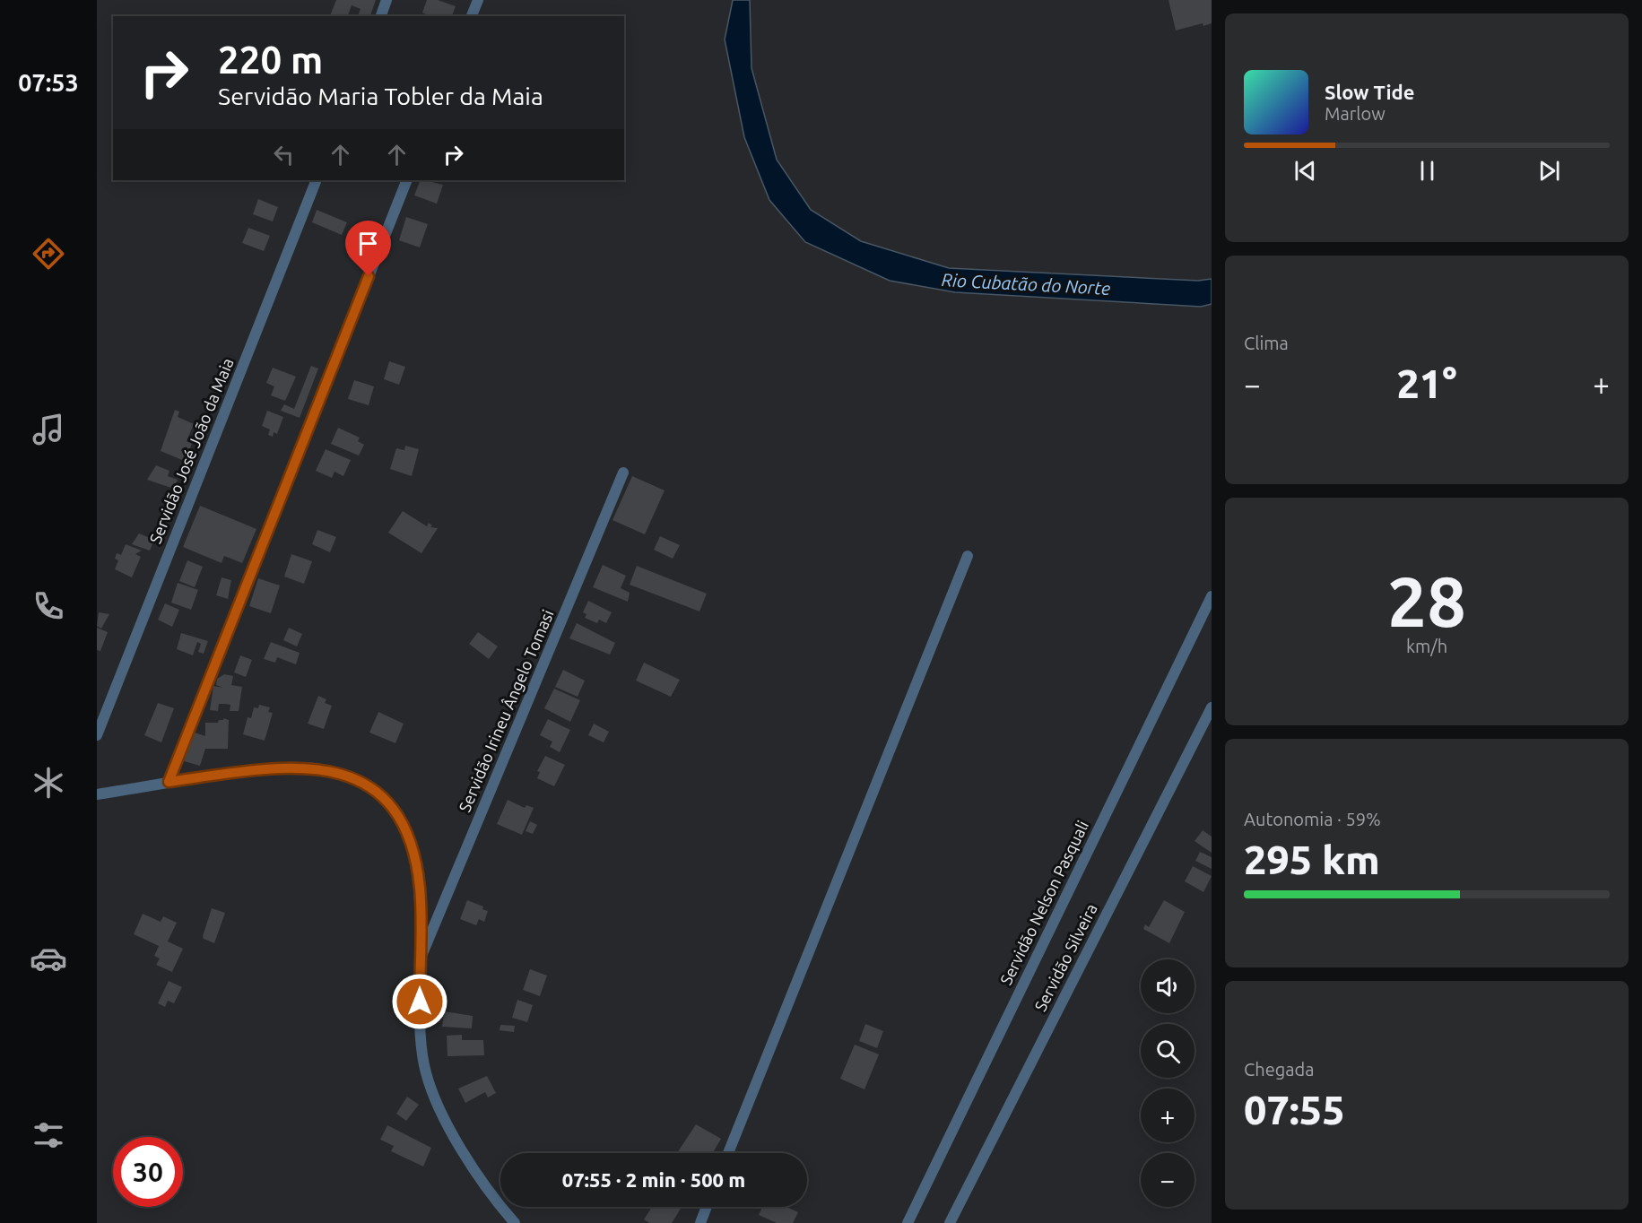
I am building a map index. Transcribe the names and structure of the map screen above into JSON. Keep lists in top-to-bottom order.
{
  "streets": {
    "street": [
      "Servidão José João da Maia",
      "Servidão Irineu Ângelo Tomasi",
      "Servidão Nelson Pasquali",
      "Servidão Silveira"
    ]
  },
  "water": ["Rio Cubatão do Norte"],
  "page": {
    "tabs": "07:53",
    "turn": ["220 m", "Servidão Maria Tobler da Maia"],
    "song": ["Slow Tide", "Marlow"],
    "tile": [
      "Clima",
      ["28", "km/h"],
      ["Autonomia · 59%", "295 km"],
      ["Chegada", "07:55"]
    ],
    "heat": ["−", "21°", "+"],
    "map_buttons": ["+", "−"],
    "limit": "30",
    "trip": "07:55 · 2 min · 500 m"
  }
}
